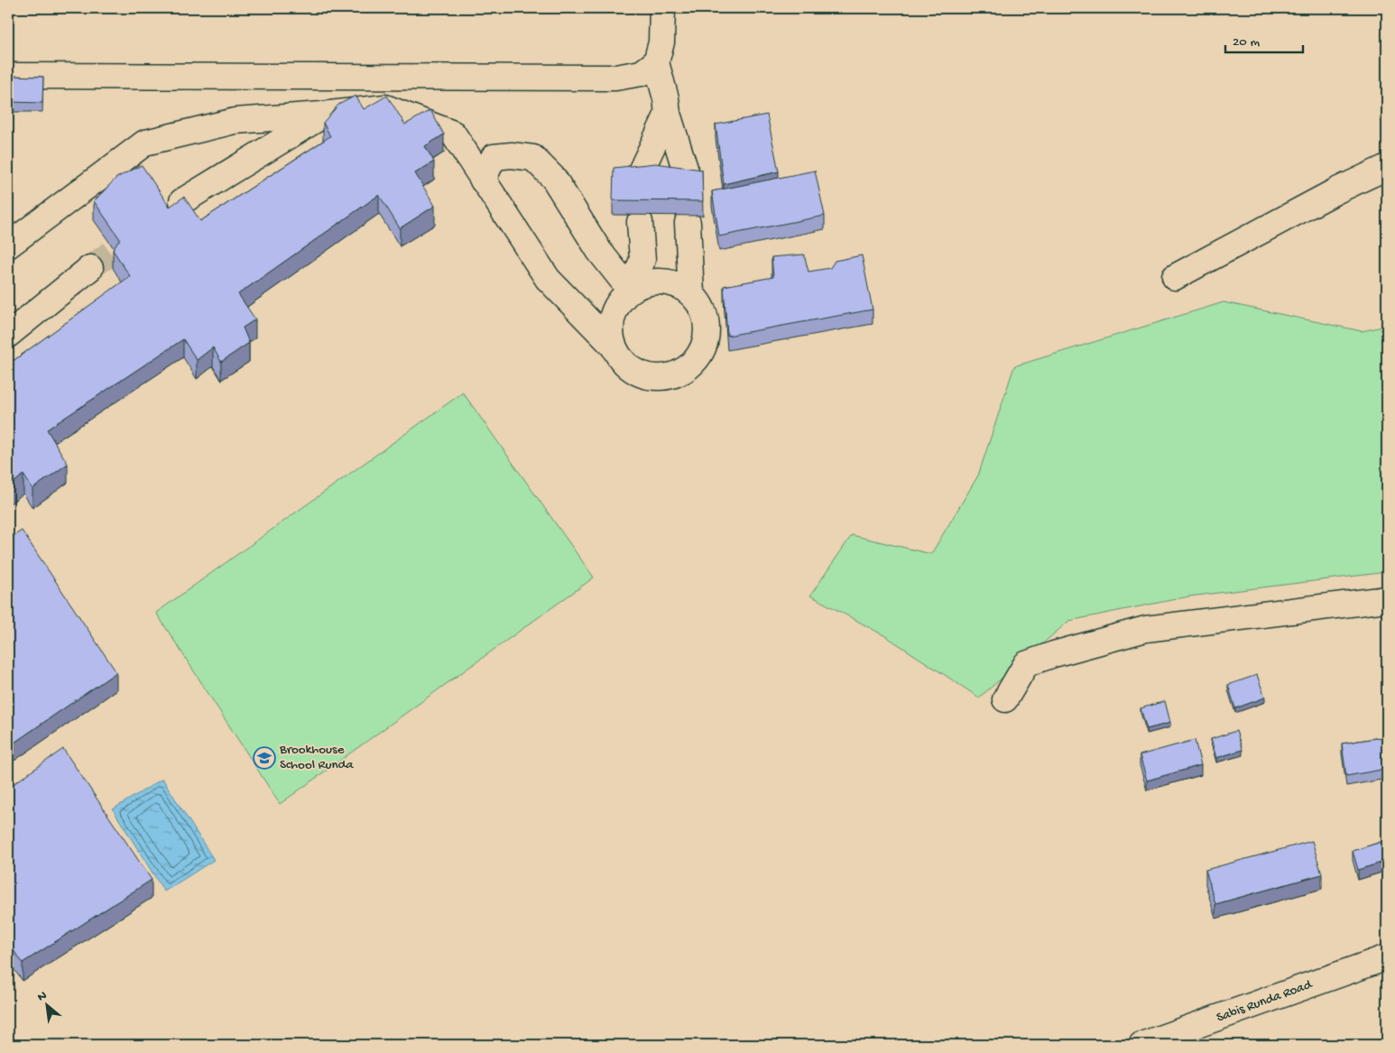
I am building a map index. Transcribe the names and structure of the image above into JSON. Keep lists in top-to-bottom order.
{
  "streets": {
    "street": ["Sabis Runda Road"]
  },
  "places": {
    "school or university": ["Brookhouse School Runda"]
  },
  "scale_bar": "20 m",
  "north": "top left"
}
